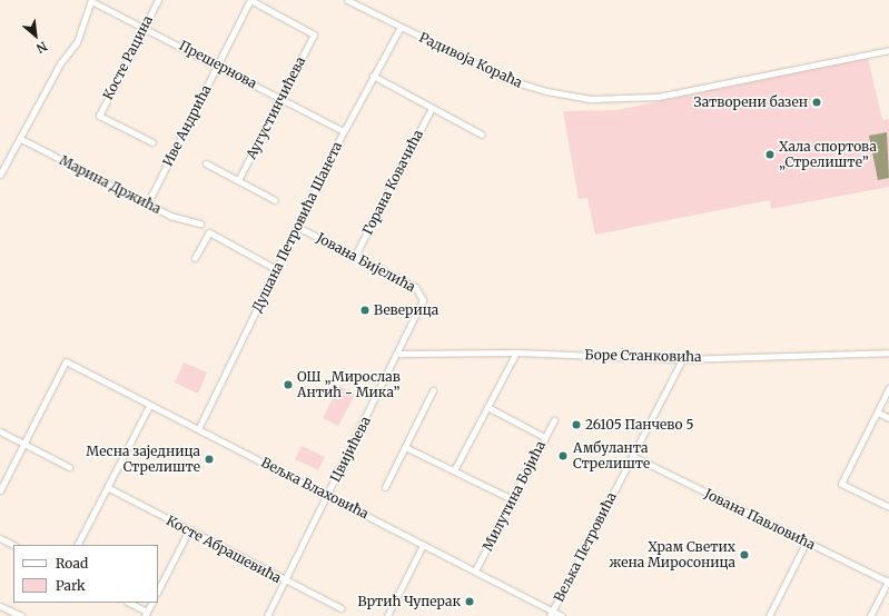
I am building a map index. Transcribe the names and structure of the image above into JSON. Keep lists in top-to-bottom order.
{
  "streets": {
    "street": [
      "Косте Рацина",
      "Радивоја Кораћа",
      "Прешернова",
      "Аугустинчићева",
      "Иве Андрића",
      "Горана Ковачића",
      "Марина Држића",
      "Душана Петровића Шанета",
      "Јована Бијелића",
      "Боре Станковића",
      "Цвијићева",
      "Вељка Влаховића",
      "Милутина Бојића",
      "Јована Павловића",
      "Вељка Петровића",
      "Косте Абрашевића"
    ]
  },
  "crossings": [
    ["Косте Рацина", "Прешернова"],
    ["Радивоја Кораћа", "Душана Петровића Шанета"],
    ["Прешернова", "Аугустинчићева"],
    ["Прешернова", "Иве Андрића"],
    ["Прешернова", "Душана Петровића Шанета"],
    ["Аугустинчићева", "Иве Андрића"],
    ["Иве Андрића", "Марина Држића"],
    ["Горана Ковачића", "Јована Бијелића"],
    ["Душана Петровића Шанета", "Јована Бијелића"],
    ["Душана Петровића Шанета", "Вељка Влаховића"],
    ["Јована Бијелића", "Боре Станковића"],
    ["Јована Бијелића", "Цвијићева"],
    ["Боре Станковића", "Цвијићева"],
    ["Боре Станковића", "Вељка Петровића"],
    ["Цвијићева", "Вељка Влаховића"],
    ["Цвијићева", "Косте Абрашевића"],
    ["Вељка Влаховића", "Милутина Бојића"],
    ["Вељка Влаховића", "Вељка Петровића"],
    ["Јована Павловића", "Вељка Петровића"]
  ],
  "places": [
    "Затворени базен",
    "Хала спортова „Стрелиште”",
    "Веверица",
    "ОШ „Мирослав Антић - Мика”",
    "26105 Панчево 5",
    "Амбуланта Стрелиште",
    "Месна заједница Стрелиште",
    "Храм Светих жена Миросоница",
    "Вртић Чуперак"
  ],
  "legend": ["Road", "Park"],
  "north": "bottom right"
}
